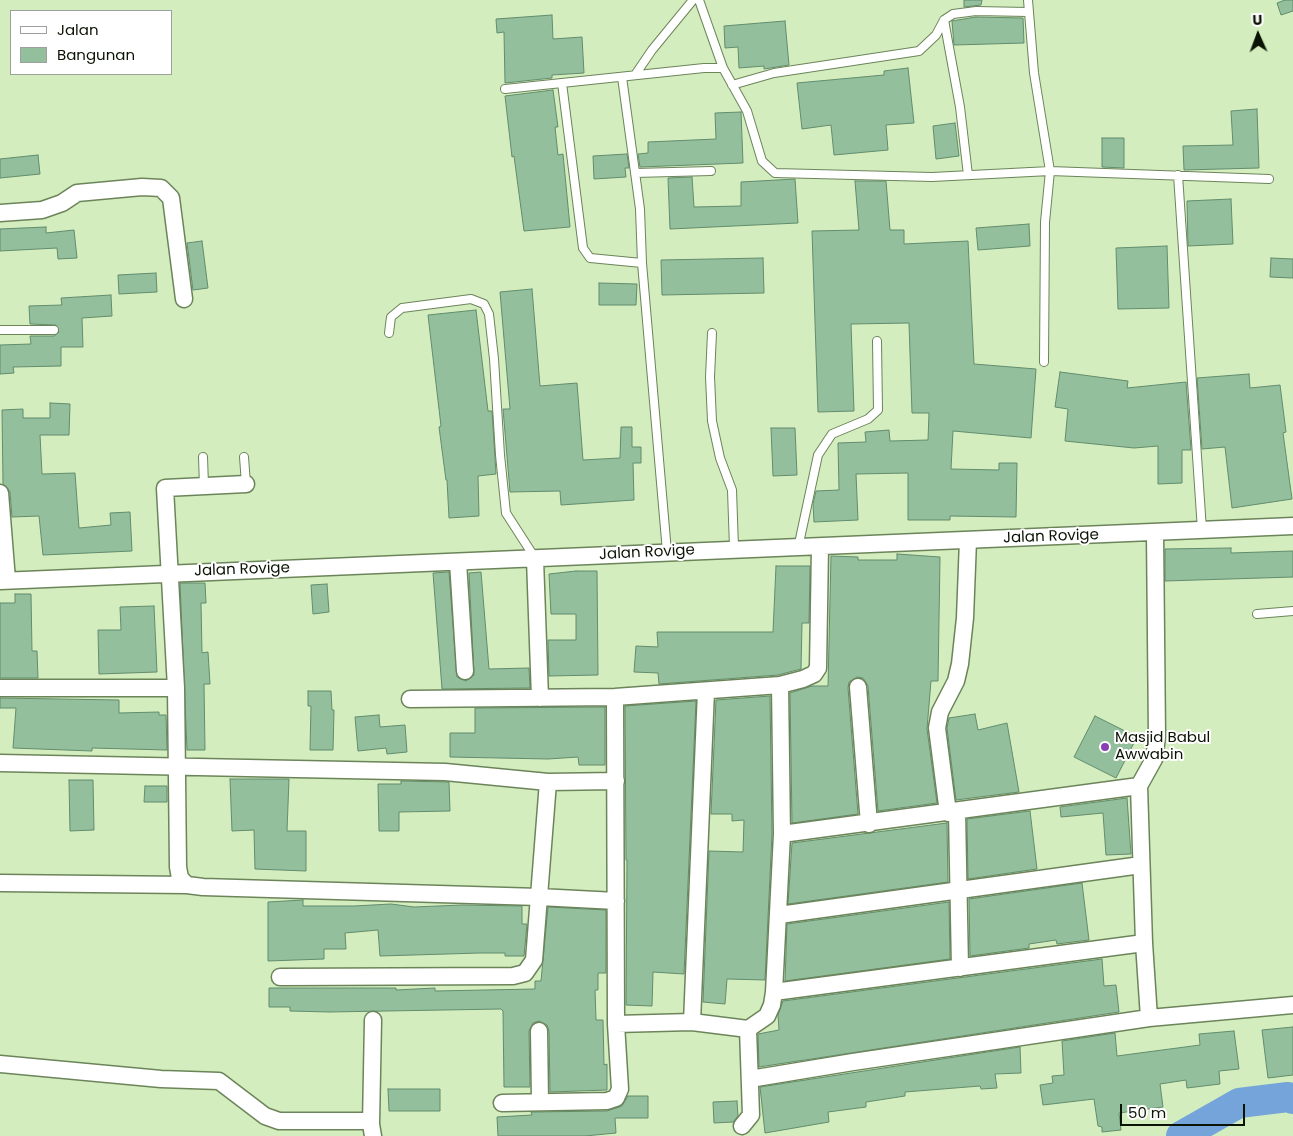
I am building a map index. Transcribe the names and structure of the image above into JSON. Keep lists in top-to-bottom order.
{
  "streets": {
    "street": ["Jalan Rovige"]
  },
  "places": ["Masjid Babul Awwabin"],
  "legend": ["Jalan", "Bangunan"],
  "scale_bar": "50 m",
  "north": "top"
}
